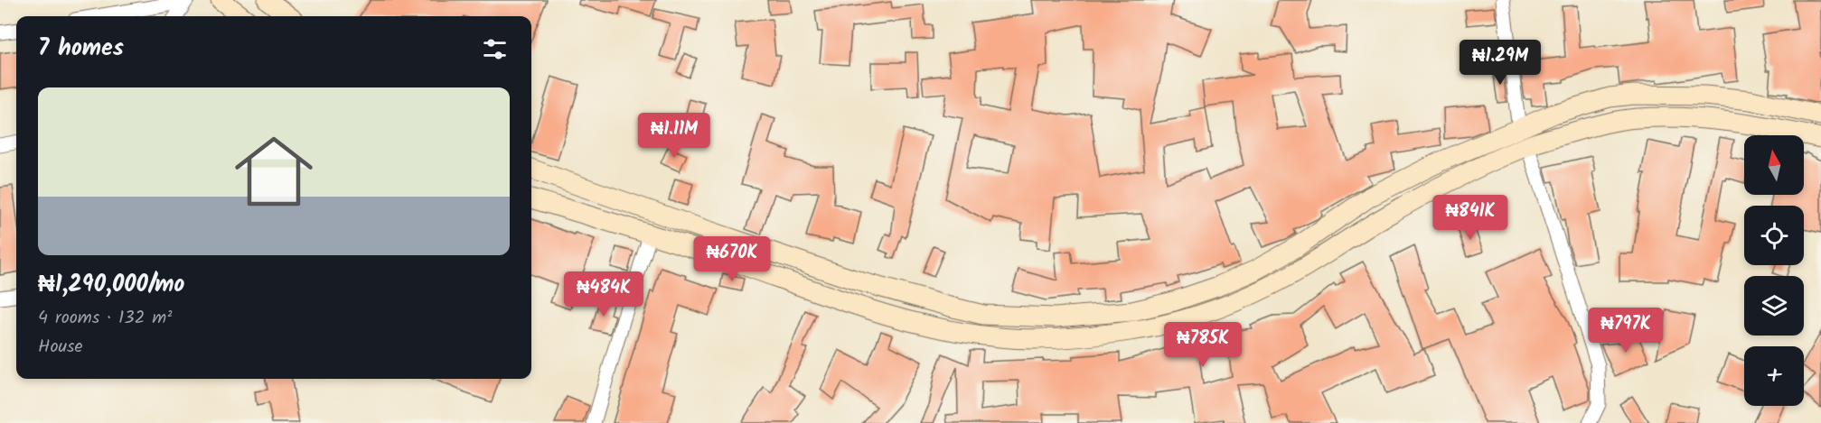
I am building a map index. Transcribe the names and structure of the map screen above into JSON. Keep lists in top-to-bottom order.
{
  "north": "top",
  "page": {
    "heading": "7 homes",
    "price": [
      "₦1.29M",
      "₦1.11M",
      "₦841K",
      "₦670K",
      "₦484K",
      "₦797K",
      "₦785K"
    ],
    "list": [
      {
        "name": "₦1,290,000/mo",
        "note": "4 rooms · 132 m² · House"
      }
    ],
    "map_buttons": "+"
  }
}
